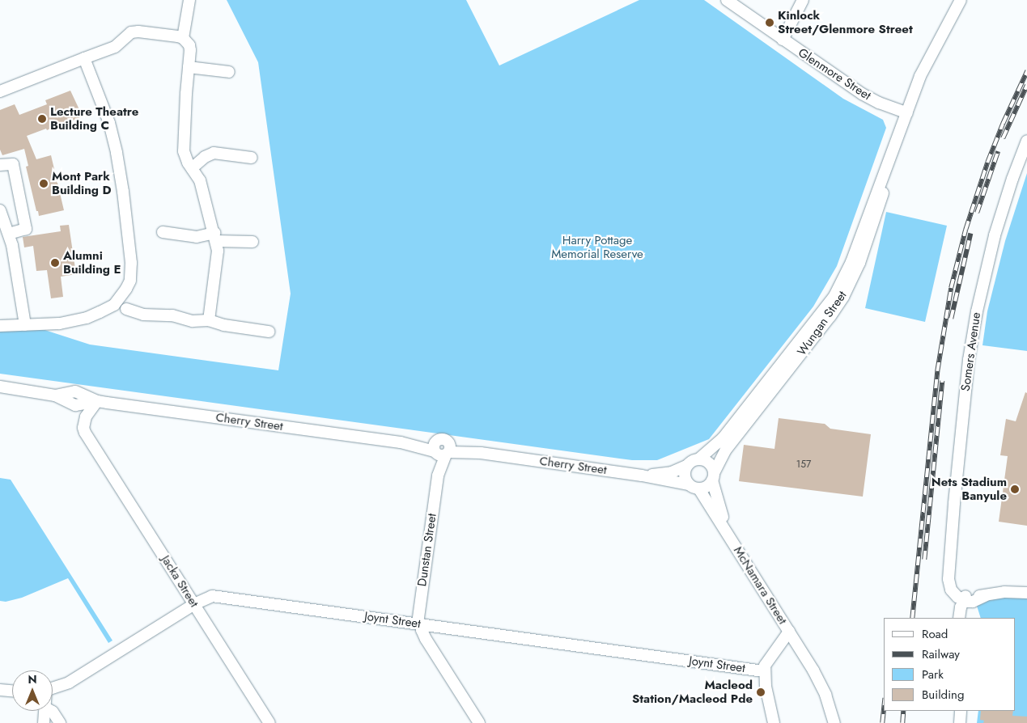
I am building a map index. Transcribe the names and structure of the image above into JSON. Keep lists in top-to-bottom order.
{
  "streets": {
    "street": [
      "Glenmore Street",
      "Wungan Street",
      "Somers Avenue",
      "Cherry Street",
      "Dunstan Street",
      "Jacka Street",
      "McNamara Street",
      "Joynt Street"
    ]
  },
  "crossings": [
    ["Glenmore Street", "Wungan Street"],
    ["Wungan Street", "Cherry Street"],
    ["Wungan Street", "McNamara Street"],
    ["Cherry Street", "Dunstan Street"],
    ["Cherry Street", "Jacka Street"],
    ["Cherry Street", "McNamara Street"],
    ["Dunstan Street", "Joynt Street"],
    ["Jacka Street", "Joynt Street"],
    ["McNamara Street", "Joynt Street"]
  ],
  "parks": ["Harry Pottage Memorial Reserve"],
  "places": [
    "Kinlock Street/Glenmore Street",
    "Lecture Theatre Building C",
    "Mont Park Building D",
    "Alumni Building E",
    "Nets Stadium Banyule",
    "Macleod Station/Macleod Pde"
  ],
  "house_numbers": ["157"],
  "legend": [
    "Road",
    "Railway",
    "Park",
    "Building"
  ],
  "north": "top"
}
